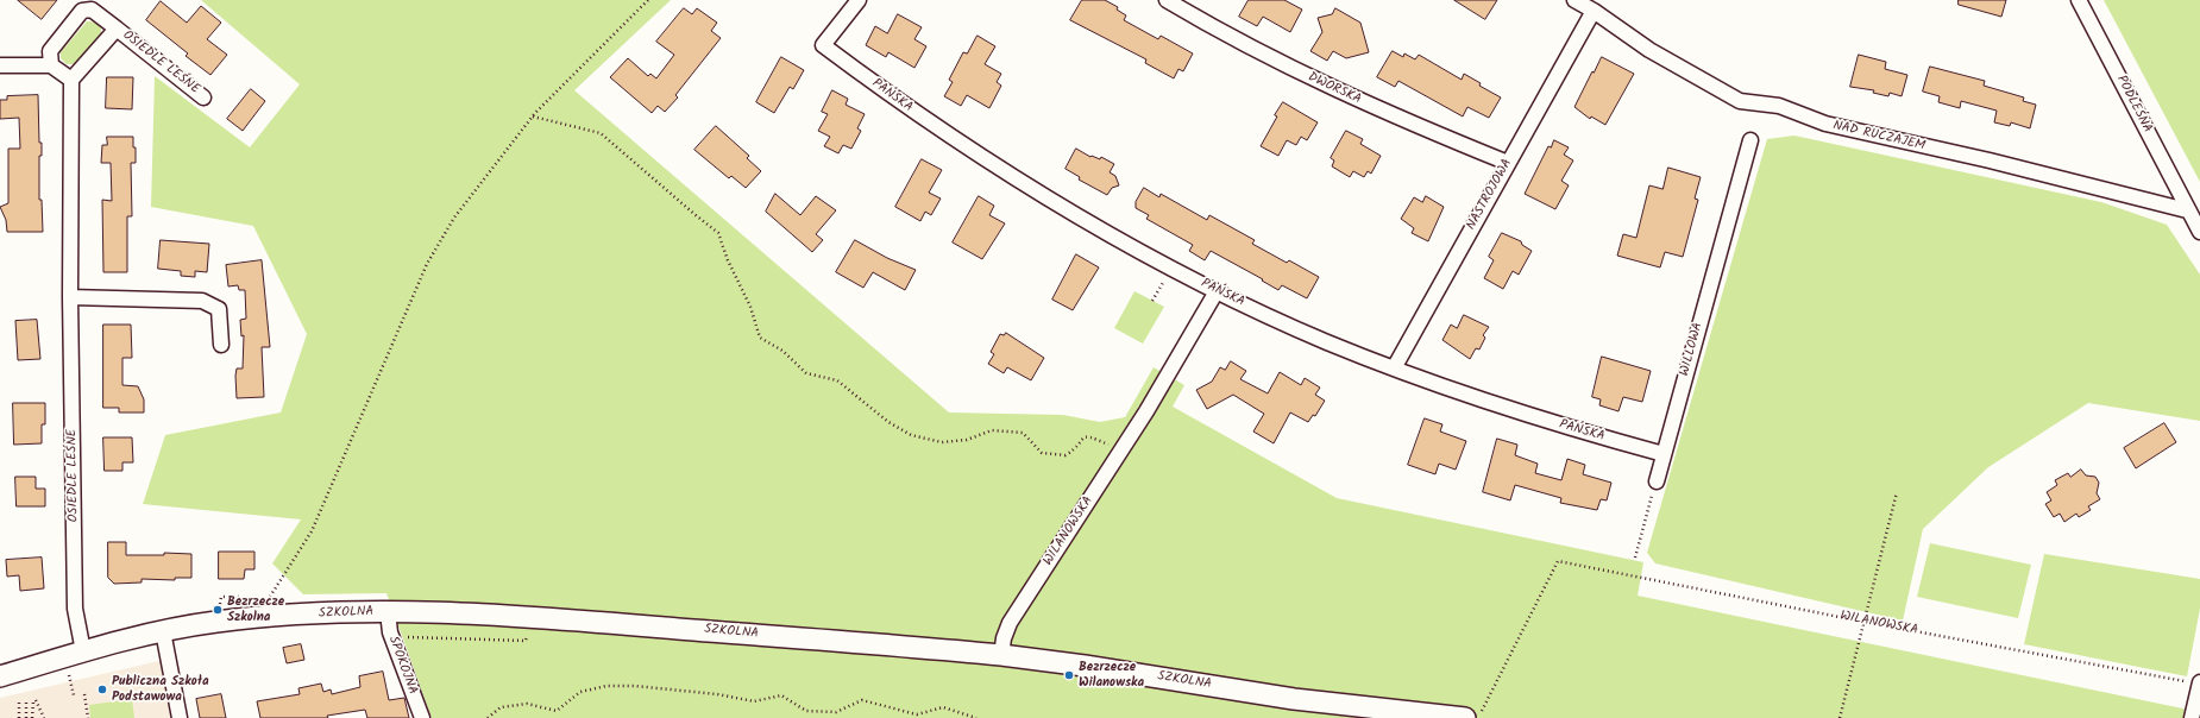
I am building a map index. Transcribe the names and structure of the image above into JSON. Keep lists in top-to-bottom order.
{
  "streets": {
    "street": [
      "OSIEDLE LEŚNE",
      "DWORSKA",
      "PAŃSKA",
      "PODLEŚNA",
      "NAD RUCZAJEM",
      "NASTROJOWA",
      "WILLOWA",
      "WILANOWSKA",
      "SZKOLNA",
      "SPOKOJNA"
    ]
  },
  "crossings": [
    ["OSIEDLE LEŚNE", "SZKOLNA"],
    ["DWORSKA", "NASTROJOWA"],
    ["PAŃSKA", "NASTROJOWA"],
    ["PAŃSKA", "WILLOWA"],
    ["PAŃSKA", "WILANOWSKA"],
    ["PODLEŚNA", "NAD RUCZAJEM"],
    ["NAD RUCZAJEM", "NASTROJOWA"],
    ["WILANOWSKA", "SZKOLNA"],
    ["SZKOLNA", "SPOKOJNA"]
  ],
  "places": ["Bezrzecze Szkolna", "Bezrzecze Wilanowska", "Publiczna Szkoła Podstawowa"]
}
